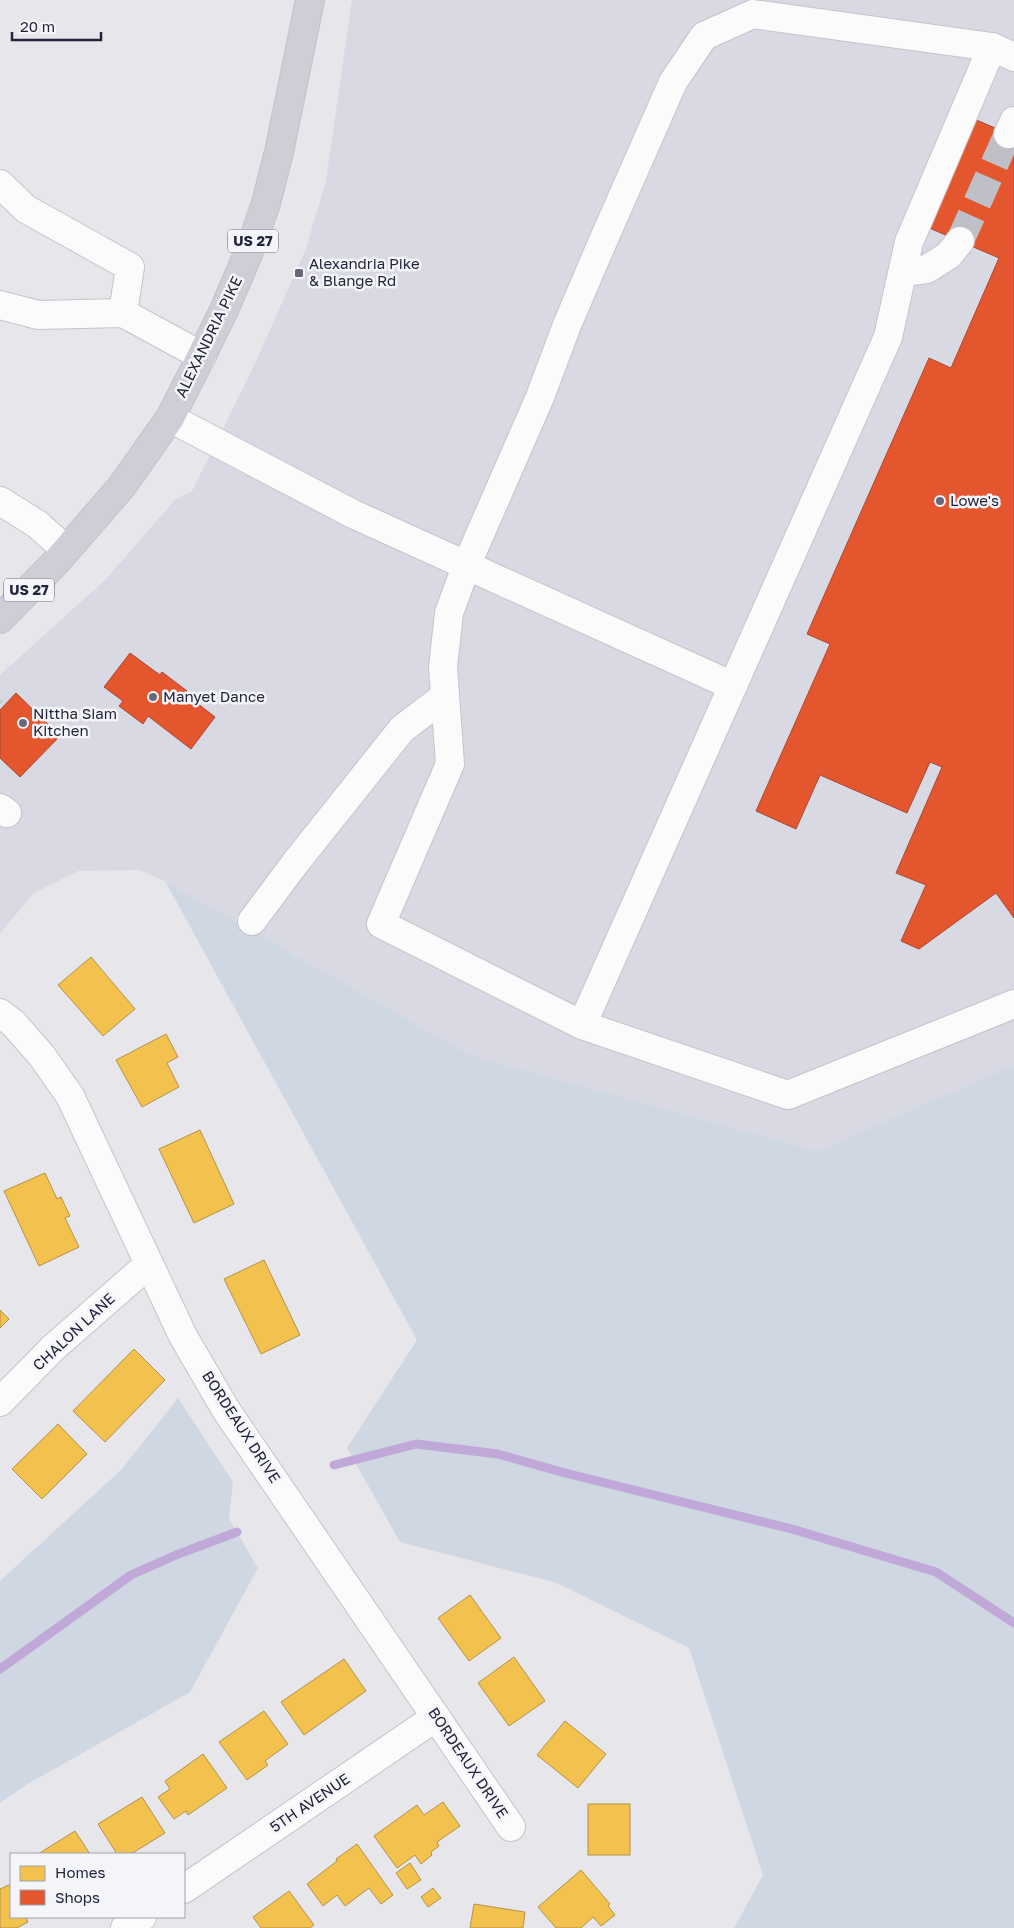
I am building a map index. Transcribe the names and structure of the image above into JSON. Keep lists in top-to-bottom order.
{
  "streets": {
    "main road": ["US 27", "ALEXANDRIA PIKE"],
    "street": ["CHALON LANE", "BORDEAUX DRIVE", "5TH AVENUE"]
  },
  "crossings": [
    ["CHALON LANE", "BORDEAUX DRIVE"],
    ["BORDEAUX DRIVE", "5TH AVENUE"]
  ],
  "places": {
    "transit": ["Alexandria Pike & Blange Rd"],
    "other": ["Lowe's", "Manyet Dance", "Nittha Siam Kitchen"]
  },
  "legend": ["Homes", "Shops"],
  "scale_bar": "20 m"
}
